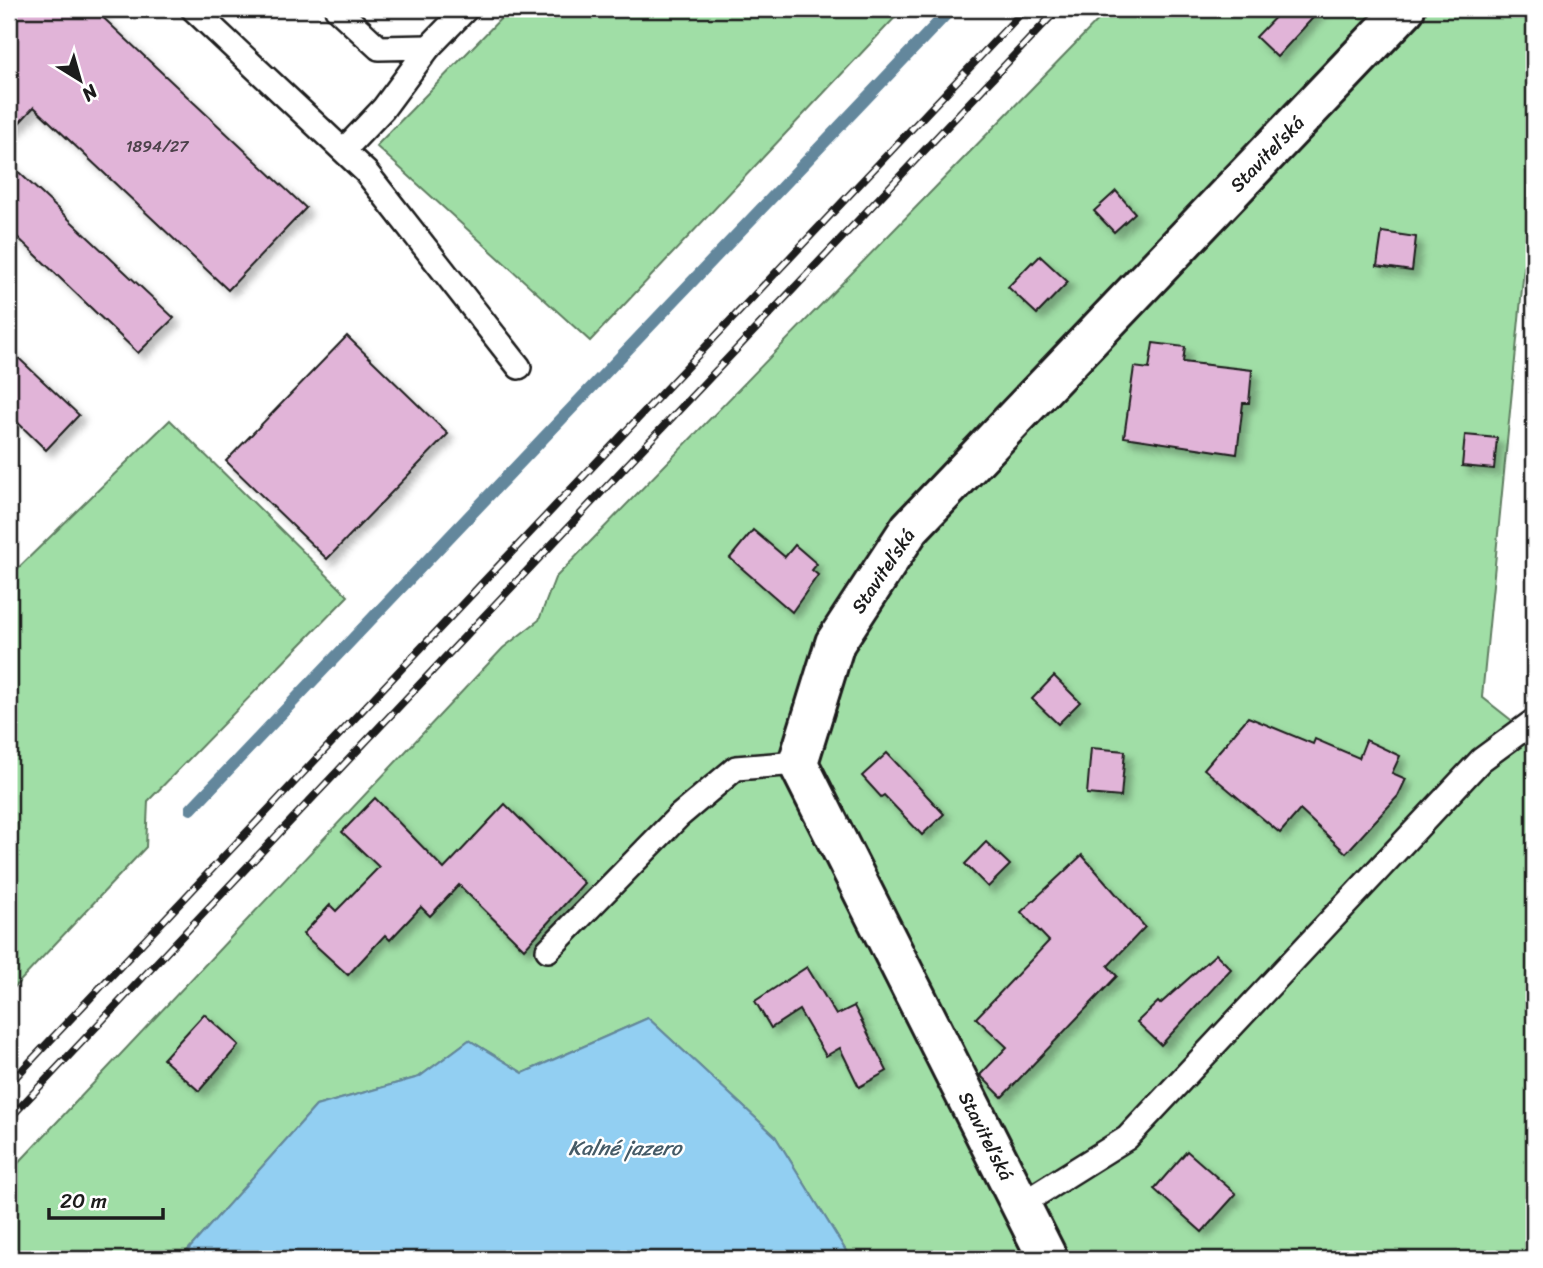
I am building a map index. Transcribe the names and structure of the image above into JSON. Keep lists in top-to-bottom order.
{
  "streets": {
    "street": ["Staviteľská"]
  },
  "water": ["Kalné jazero"],
  "house_numbers": ["1894/27"],
  "scale_bar": "20 m",
  "north": "bottom right"
}
